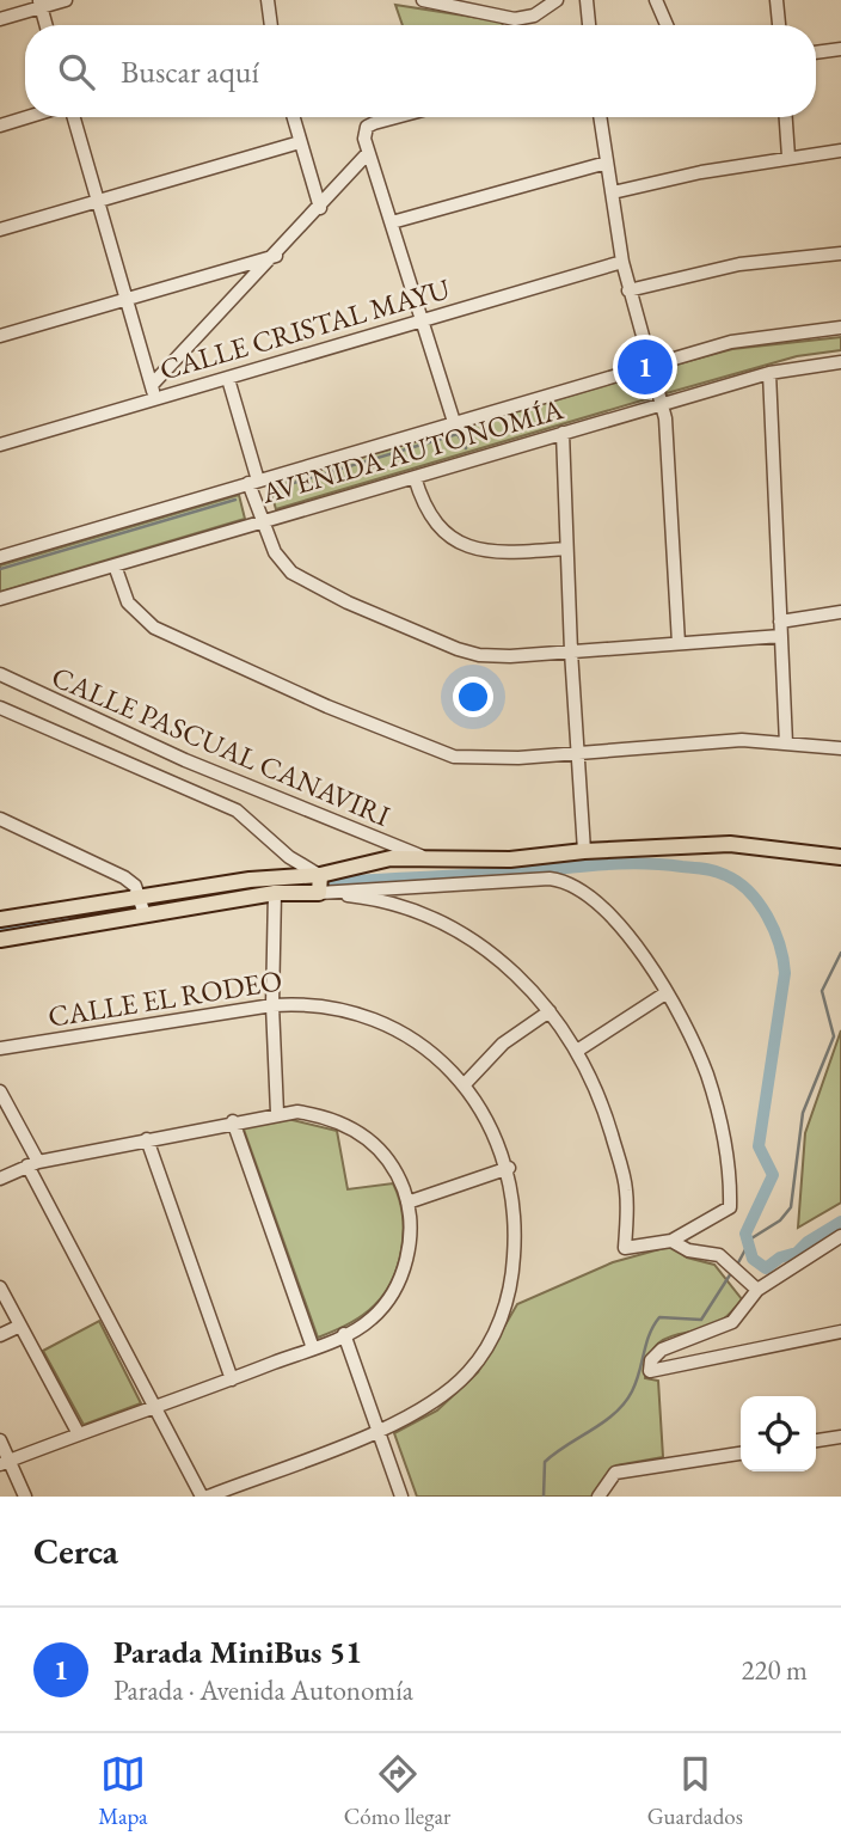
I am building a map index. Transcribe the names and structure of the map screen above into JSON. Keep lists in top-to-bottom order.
{
  "streets": {
    "street": [
      "CALLE CRISTAL MAYU",
      "AVENIDA AUTONOMÍA",
      "CALLE PASCUAL CANAVIRI",
      "CALLE EL RODEO"
    ]
  },
  "page": {
    "search": "Buscar aquí",
    "pins": "1",
    "heading": "Cerca",
    "list": [
      {
        "mark": "1",
        "name": "Parada MiniBus 51",
        "note": "Parada · Avenida Autonomía",
        "value": "220 m"
      }
    ],
    "nav": ["Mapa", "Cómo llegar", "Guardados"]
  }
}
